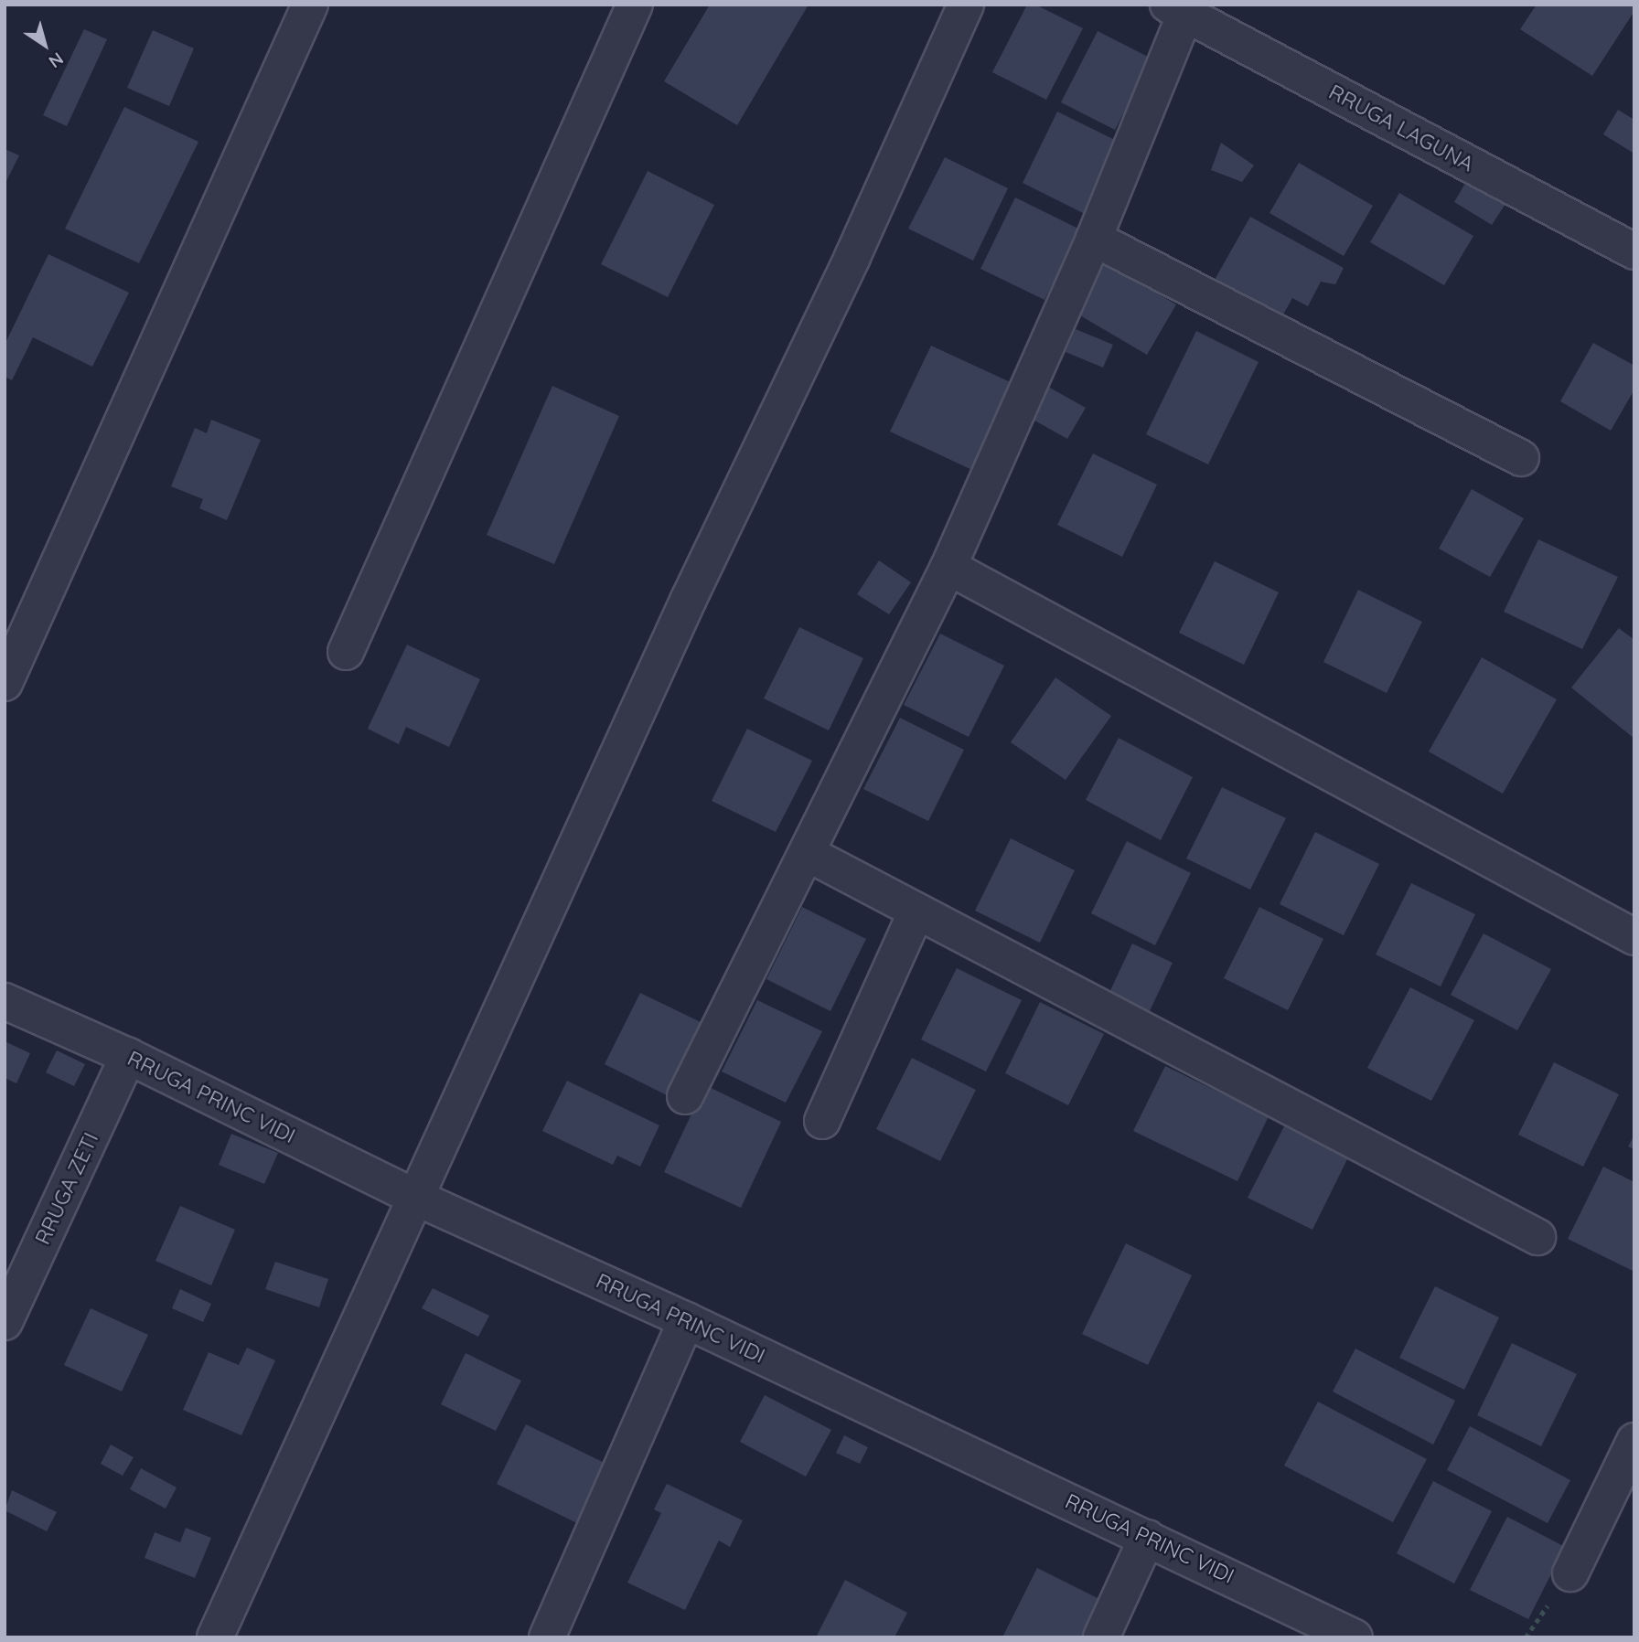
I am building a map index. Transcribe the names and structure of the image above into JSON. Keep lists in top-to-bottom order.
{
  "streets": {
    "street": ["RRUGA LAGUNA", "RRUGA PRINC VIDI", "RRUGA ZETI"]
  },
  "crossings": [
    ["RRUGA PRINC VIDI", "RRUGA ZETI"]
  ],
  "north": "bottom right"
}
